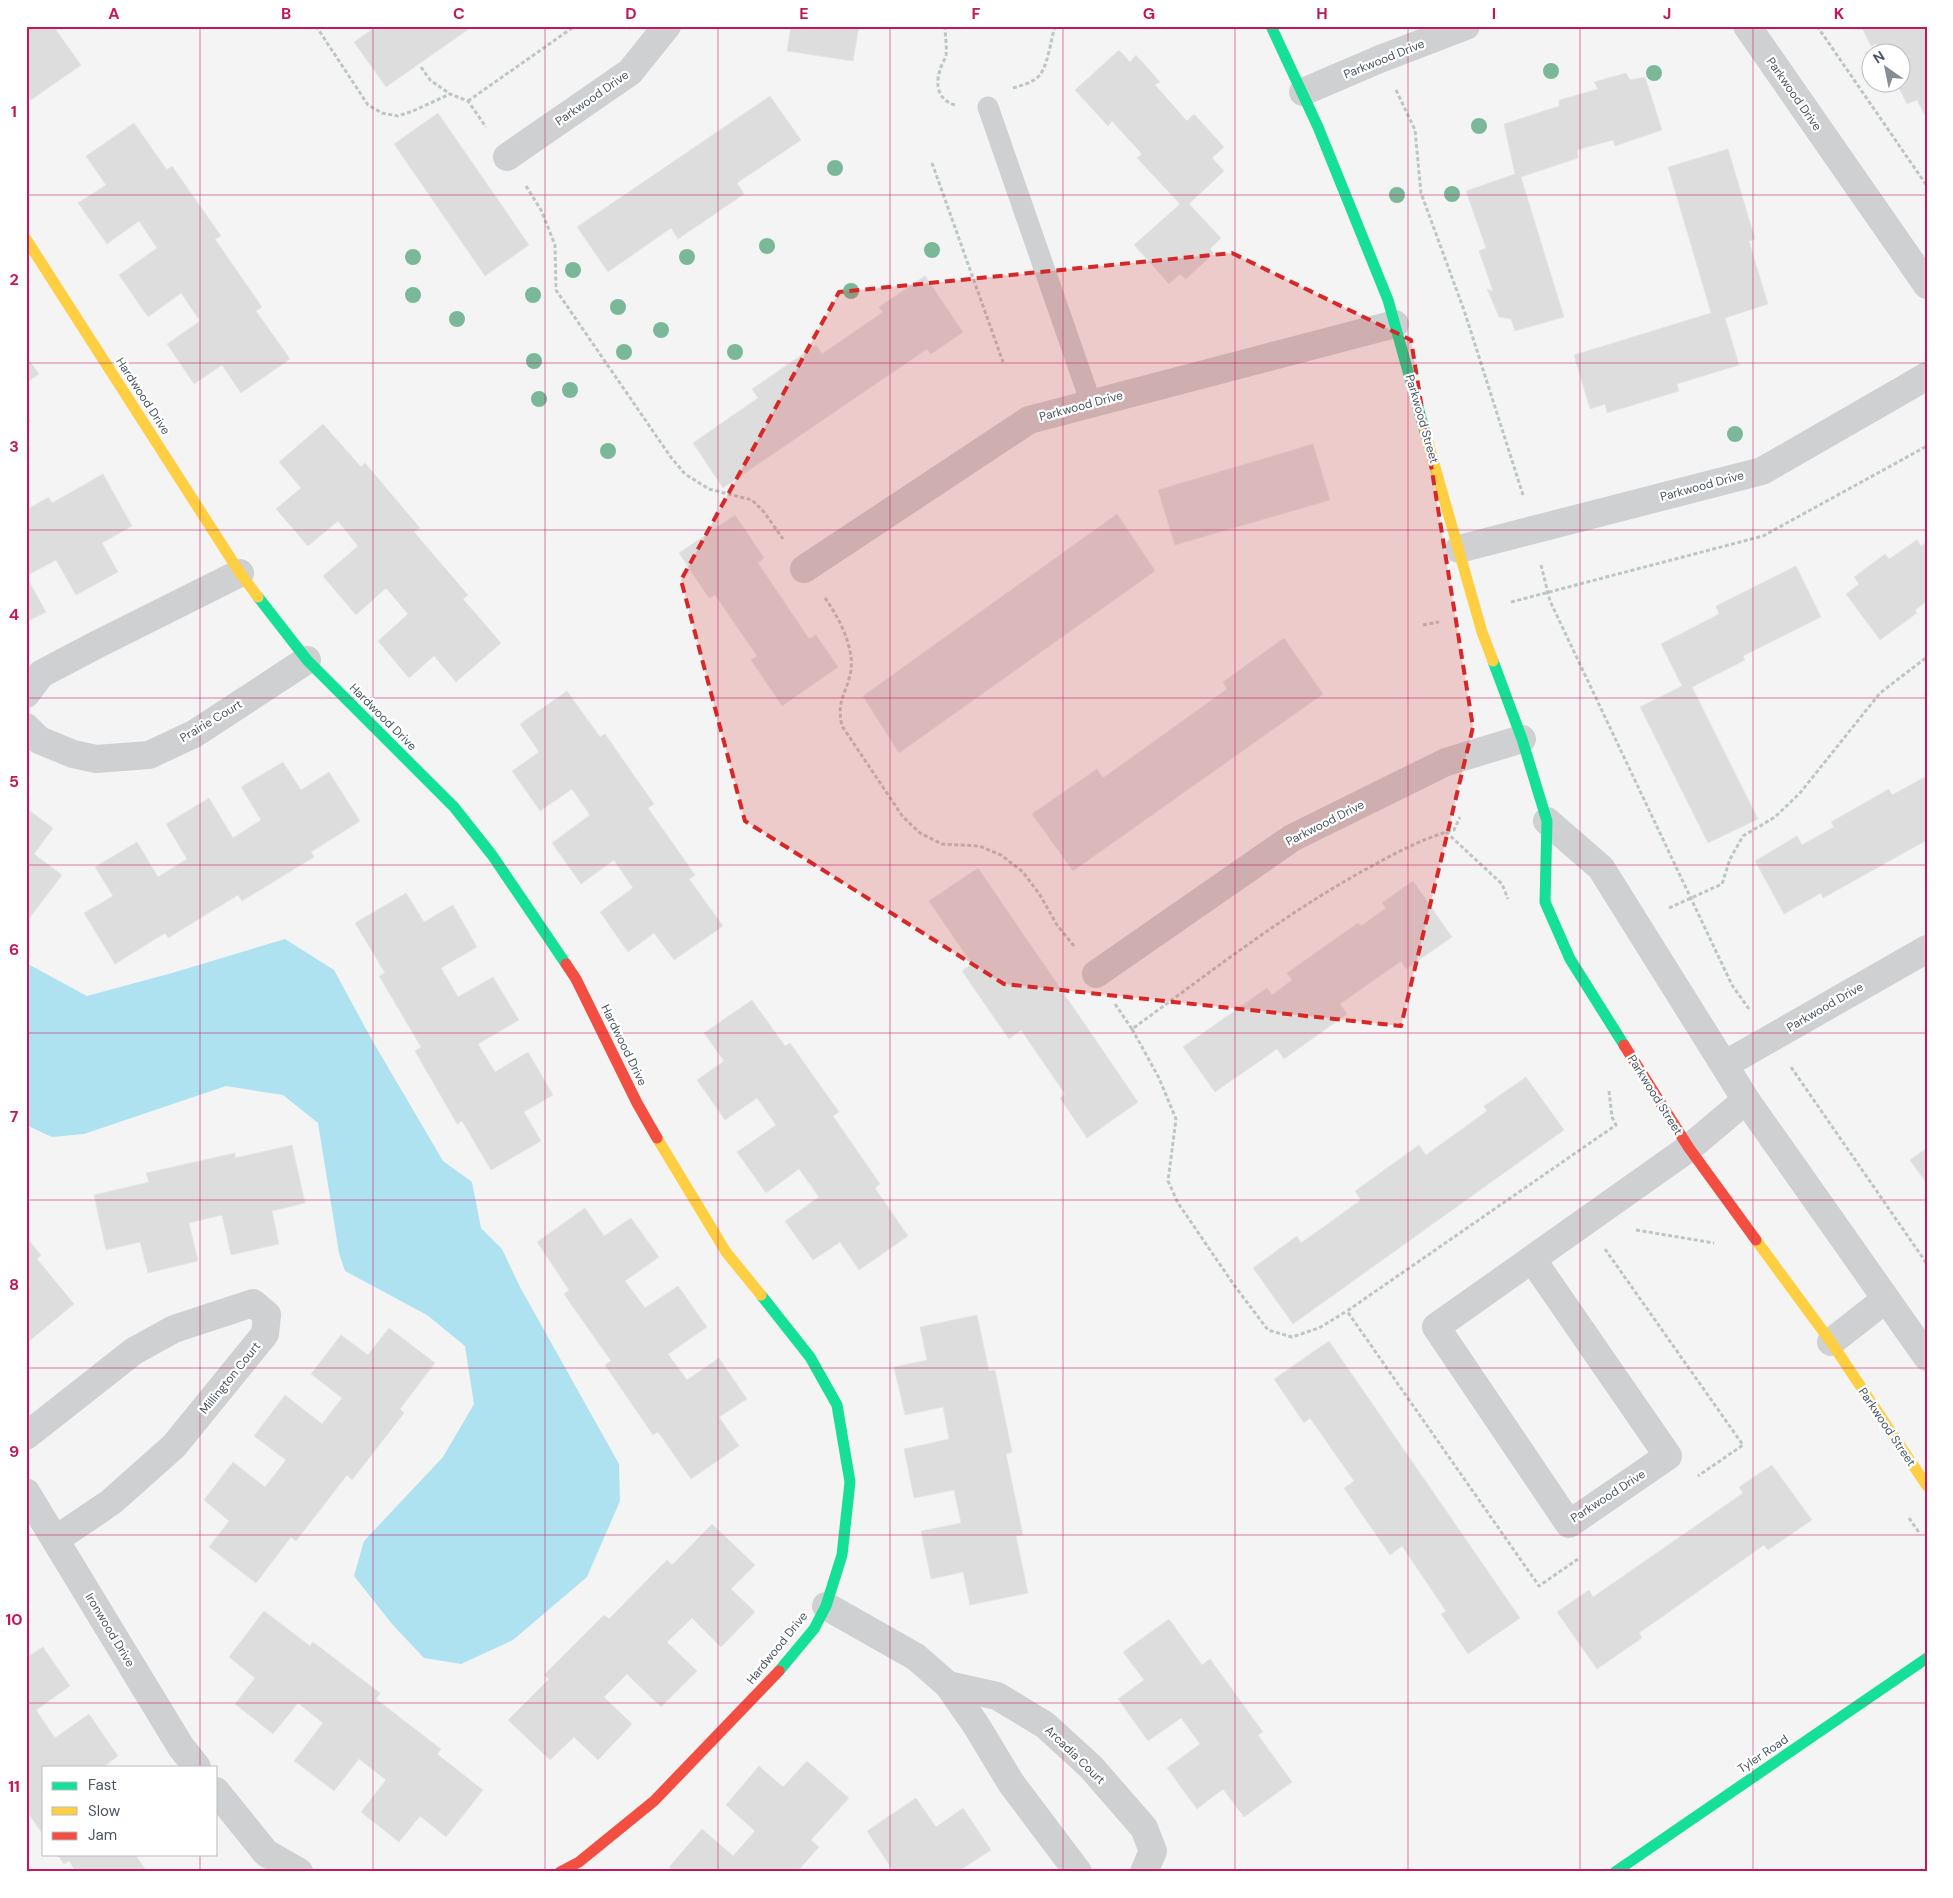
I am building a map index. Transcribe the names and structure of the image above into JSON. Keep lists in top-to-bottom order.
{
  "streets": {
    "street": [
      "Parkwood Drive",
      "Hardwood Drive",
      "Parkwood Street",
      "Prairie Court",
      "Millington Court",
      "Ironwood Drive",
      "Tyler Road",
      "Arcadia Court"
    ]
  },
  "crossings": [
    ["Parkwood Drive", "Parkwood Street"],
    ["Hardwood Drive", "Prairie Court"],
    ["Hardwood Drive", "Arcadia Court"],
    ["Millington Court", "Ironwood Drive"]
  ],
  "legend": ["Fast", "Slow", "Jam"],
  "north": "top left",
  "grid": {
    "columns": [
      "A",
      "B",
      "C",
      "D",
      "E",
      "F",
      "G",
      "H",
      "I",
      "J",
      "K"
    ],
    "rows": [
      "1",
      "2",
      "3",
      "4",
      "5",
      "6",
      "7",
      "8",
      "9",
      "10",
      "11"
    ]
  }
}
